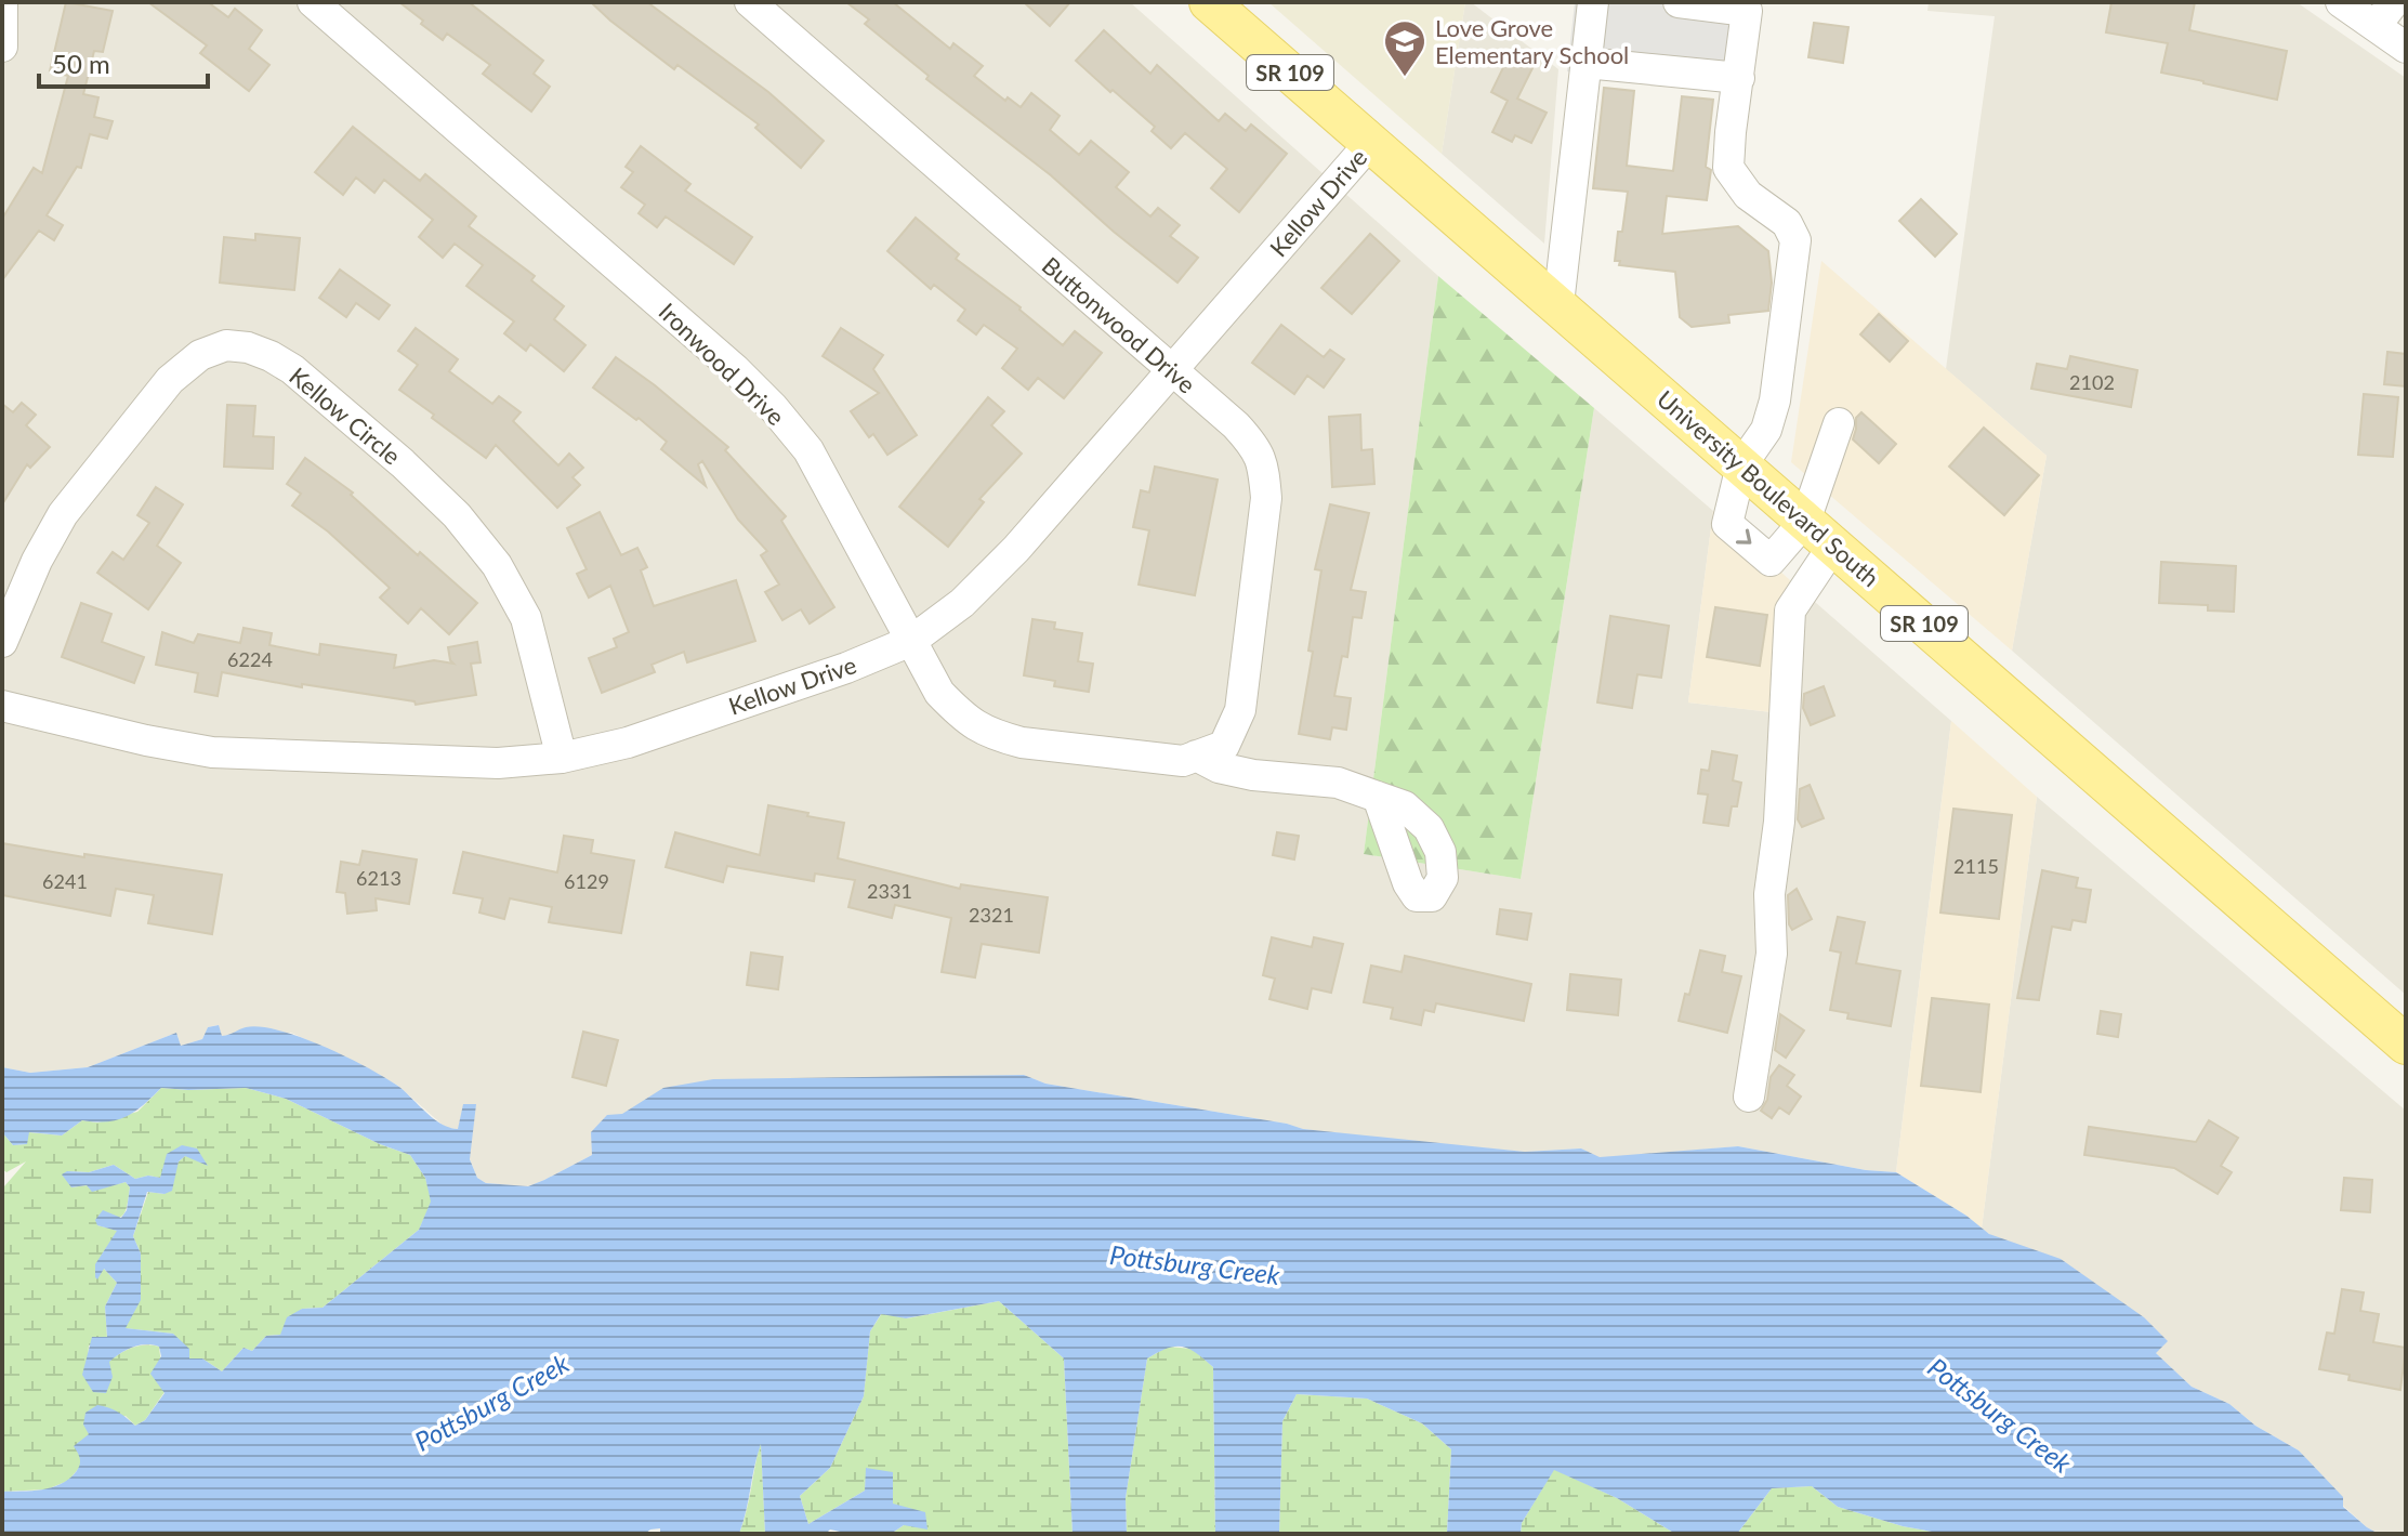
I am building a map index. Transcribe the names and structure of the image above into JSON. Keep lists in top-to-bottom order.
{
  "streets": {
    "main road": ["SR 109", "University Boulevard South"],
    "street": [
      "Kellow Drive",
      "Buttonwood Drive",
      "Ironwood Drive",
      "Kellow Circle"
    ]
  },
  "crossings": [
    ["Kellow Drive", "Buttonwood Drive"],
    ["Kellow Drive", "Ironwood Drive"],
    ["Kellow Drive", "Kellow Circle"],
    ["Kellow Drive", "University Boulevard South"],
    ["Buttonwood Drive", "Ironwood Drive"]
  ],
  "water": ["Pottsburg Creek"],
  "places": {
    "school or university": ["Love Grove Elementary School"]
  },
  "house_numbers": [
    "2102",
    "6224",
    "2115",
    "6213",
    "6241",
    "6129",
    "2331",
    "2321"
  ],
  "scale_bar": "50 m"
}
